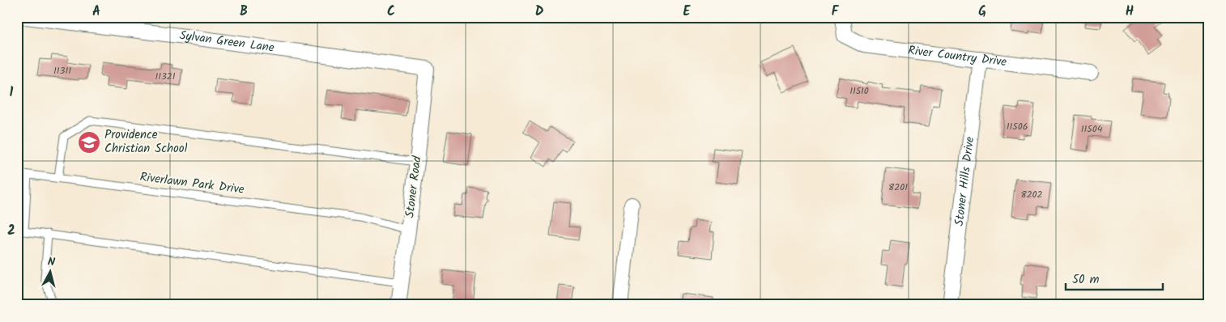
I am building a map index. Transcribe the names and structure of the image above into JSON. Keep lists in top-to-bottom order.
{
  "streets": {
    "street": [
      "Sylvan Green Lane",
      "River Country Drive",
      "Stoner Hills Drive",
      "Stoner Road"
    ],
    "lane": ["Riverlawn Park Drive"]
  },
  "crossings": [
    ["Sylvan Green Lane", "Stoner Road"],
    ["River Country Drive", "Stoner Hills Drive"],
    ["Riverlawn Park Drive", "Stoner Road"]
  ],
  "places": {
    "school or university": ["Providence Christian School"]
  },
  "house_numbers": [
    "11311",
    "11321",
    "11510",
    "11506",
    "11504",
    "8201",
    "8202"
  ],
  "scale_bar": "50 m",
  "north": "top",
  "grid": {
    "columns": [
      "A",
      "B",
      "C",
      "D",
      "E",
      "F",
      "G",
      "H"
    ],
    "rows": ["1", "2"]
  }
}
